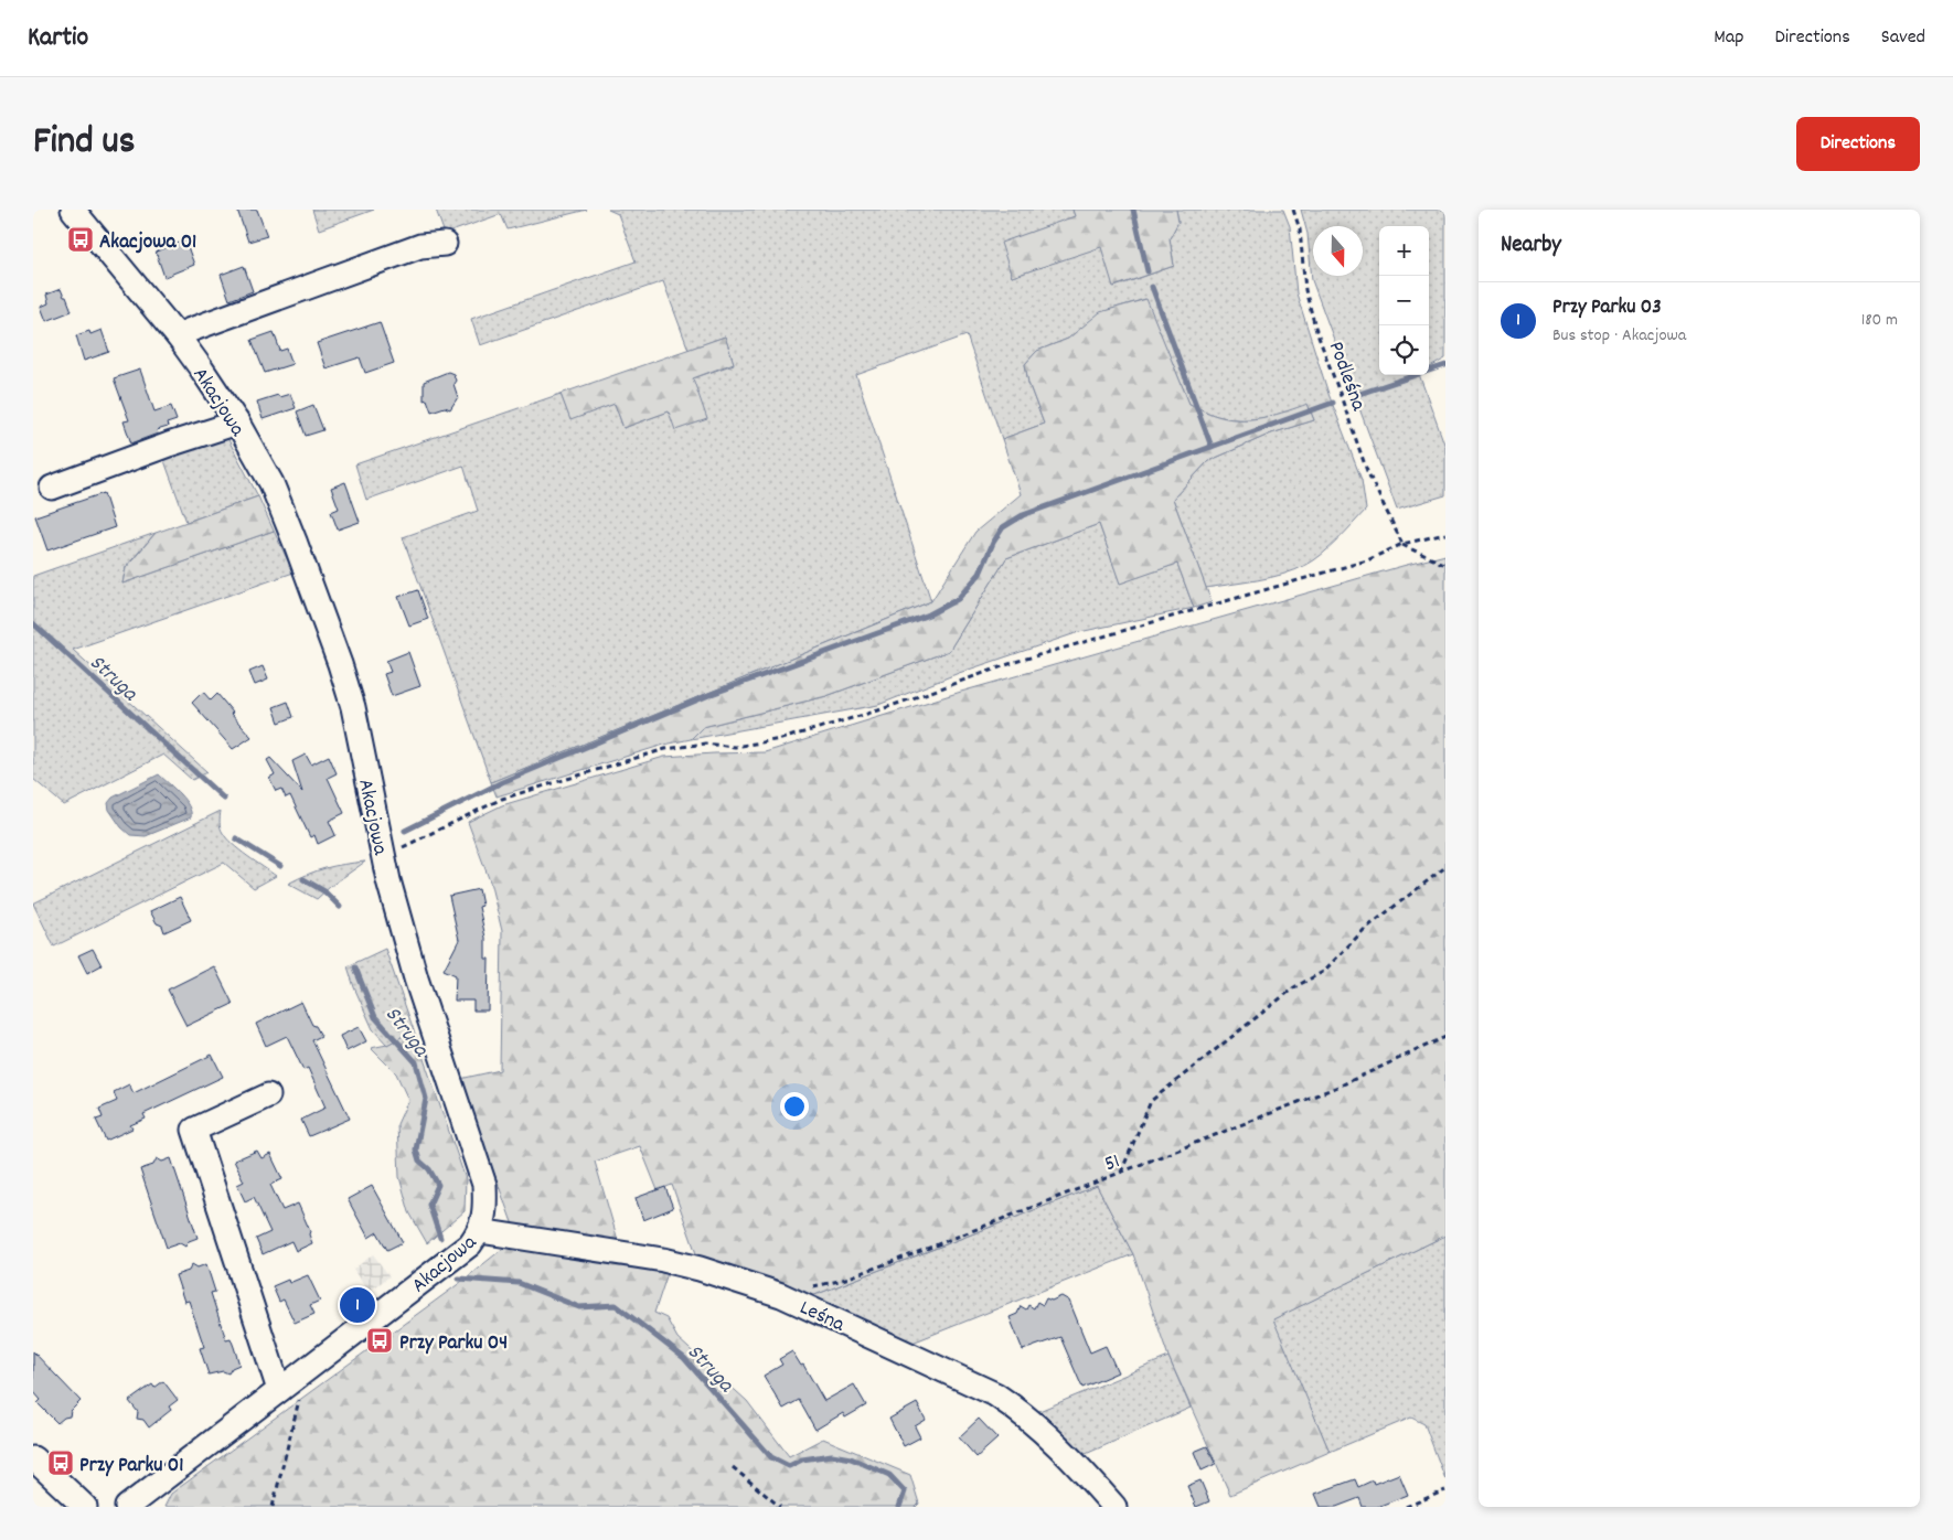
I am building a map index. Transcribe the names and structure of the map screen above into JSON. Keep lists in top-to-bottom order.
{
  "streets": {
    "street": ["Akacjowa", "Leśna"],
    "path": ["Podleśna", "51"]
  },
  "crossings": [
    ["Akacjowa", "Leśna"],
    ["51", "Leśna"]
  ],
  "water": ["Struga"],
  "places": {
    "bus stop": ["Akacjowa 01", "Przy Parku 04", "Przy Parku 01"]
  },
  "north": "bottom",
  "page": {
    "header": "Kartio",
    "nav": ["Map", "Directions", "Saved"],
    "title": "Find us",
    "buttons": "Directions",
    "heading": "Nearby",
    "map_buttons": ["+", "−"],
    "list": [
      {
        "mark": "1",
        "name": "Przy Parku 03",
        "note": "Bus stop · Akacjowa",
        "value": "180 m"
      }
    ],
    "pins": "1"
  }
}
